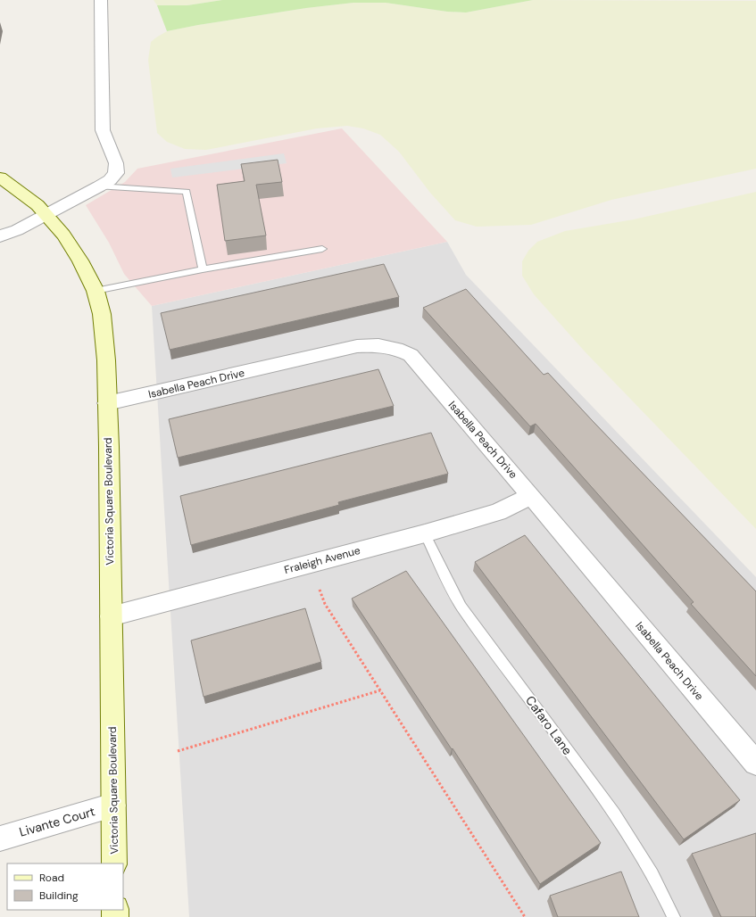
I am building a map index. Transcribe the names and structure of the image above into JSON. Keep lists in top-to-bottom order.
{
  "streets": {
    "street": [
      "Isabella Peach Drive",
      "Victoria Square Boulevard",
      "Fraleigh Avenue",
      "Livante Court"
    ],
    "lane": ["Cafaro Lane"]
  },
  "crossings": [
    ["Isabella Peach Drive", "Victoria Square Boulevard"],
    ["Isabella Peach Drive", "Fraleigh Avenue"],
    ["Victoria Square Boulevard", "Fraleigh Avenue"],
    ["Victoria Square Boulevard", "Livante Court"],
    ["Fraleigh Avenue", "Cafaro Lane"]
  ],
  "legend": ["Road", "Building"]
}
